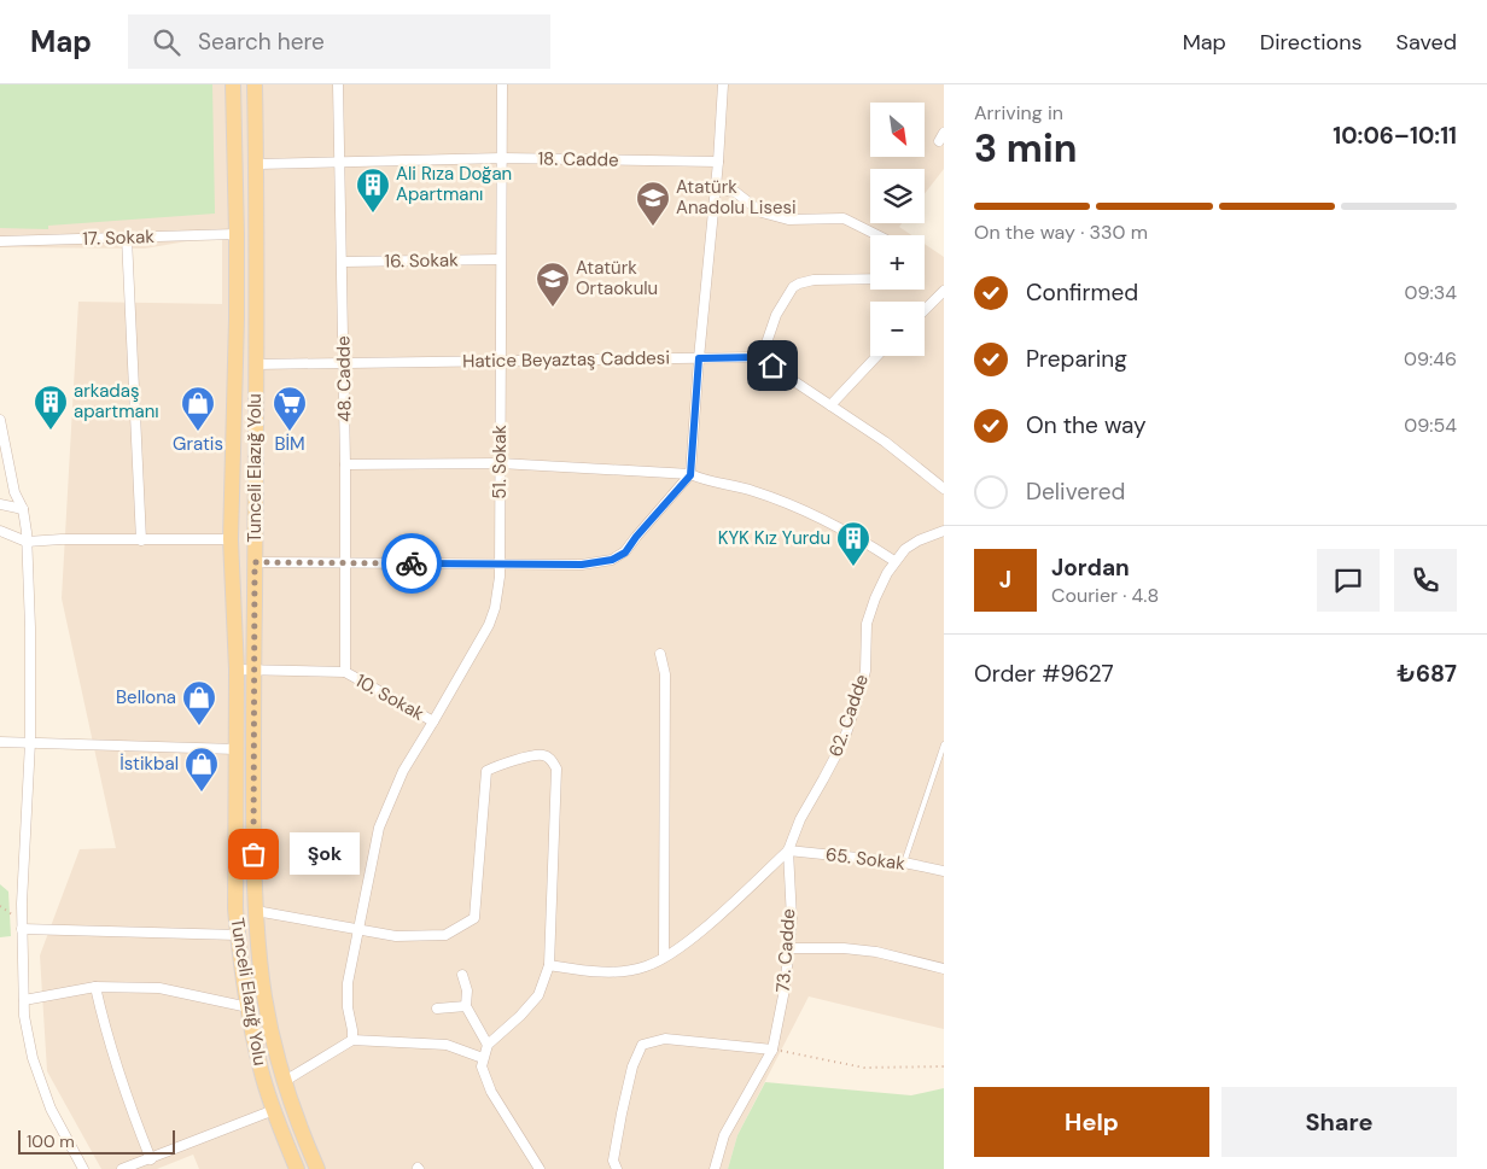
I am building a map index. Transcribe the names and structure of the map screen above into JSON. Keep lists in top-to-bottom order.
{
  "streets": {
    "main road": ["Tunceli Elazığ Yolu"],
    "street": [
      "18. Cadde",
      "17. Sokak",
      "16. Sokak",
      "Hatice Beyaztaş Caddesi",
      "48. Cadde",
      "51. Sokak",
      "10. Sokak",
      "62. Cadde",
      "65. Sokak",
      "73. Cadde"
    ]
  },
  "crossings": [
    ["18. Cadde", "48. Cadde"],
    ["18. Cadde", "51. Sokak"],
    ["18. Cadde", "Tunceli Elazığ Yolu"],
    ["17. Sokak", "Tunceli Elazığ Yolu"],
    ["16. Sokak", "48. Cadde"],
    ["16. Sokak", "51. Sokak"],
    ["Hatice Beyaztaş Caddesi", "48. Cadde"],
    ["Hatice Beyaztaş Caddesi", "51. Sokak"],
    ["Hatice Beyaztaş Caddesi", "Tunceli Elazığ Yolu"],
    ["48. Cadde", "10. Sokak"],
    ["51. Sokak", "10. Sokak"],
    ["Tunceli Elazığ Yolu", "10. Sokak"],
    ["62. Cadde", "65. Sokak"],
    ["62. Cadde", "73. Cadde"],
    ["65. Sokak", "73. Cadde"]
  ],
  "places": {
    "building": ["Ali Rıza Doğan Apartmanı", "arkadaş apartmanı", "KYK Kız Yurdu"],
    "school or university": ["Atatürk Anadolu Lisesi", "Atatürk Ortaokulu"],
    "shop": ["Gratis", "Bellona", "İstikbal"],
    "supermarket": ["BİM"],
    "other": ["Şok"]
  },
  "scale_bar": "100 m",
  "north": "bottom right",
  "page": {
    "header": "Map",
    "search": "Search here",
    "nav": ["Map", "Directions", "Saved"],
    "heading": ["3 min", "Arriving in", "10:06–10:11"],
    "panel": [
      "Jordan",
      "Courier · 4.8",
      "Order #9627",
      "₺687"
    ],
    "map_buttons": ["+", "−"],
    "bar": "On the way · 330 m",
    "list": [
      ["Confirmed", "09:34"],
      ["Preparing", "09:46"],
      ["On the way", "09:54"],
      "Delivered"
    ],
    "round": "J",
    "bubble": "Şok",
    "buttons": ["Help", "Share"],
    "scale": "100 m"
  }
}
